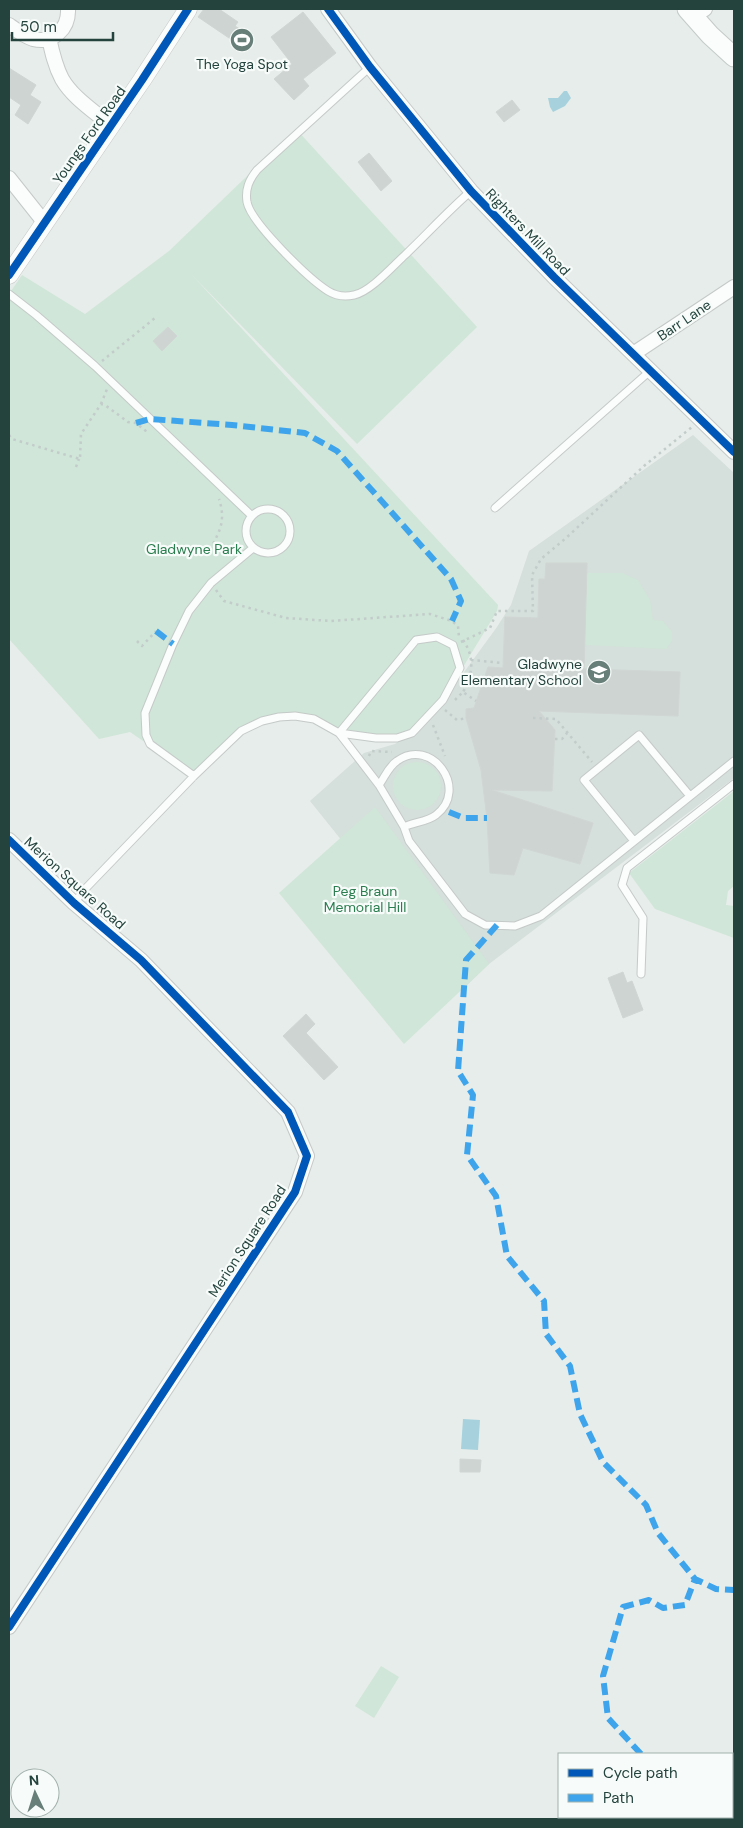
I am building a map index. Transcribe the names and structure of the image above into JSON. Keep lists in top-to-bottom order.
{
  "streets": {
    "street": [
      "Youngs Ford Road",
      "Righters Mill Road",
      "Barr Lane",
      "Merion Square Road"
    ]
  },
  "crossings": [
    ["Righters Mill Road", "Barr Lane"]
  ],
  "parks": ["Gladwyne Park", "Peg Braun Memorial Hill"],
  "places": {
    "sports": ["The Yoga Spot"],
    "school or university": ["Gladwyne Elementary School"]
  },
  "legend": ["Cycle path", "Path"],
  "scale_bar": "50 m",
  "north": "top"
}
